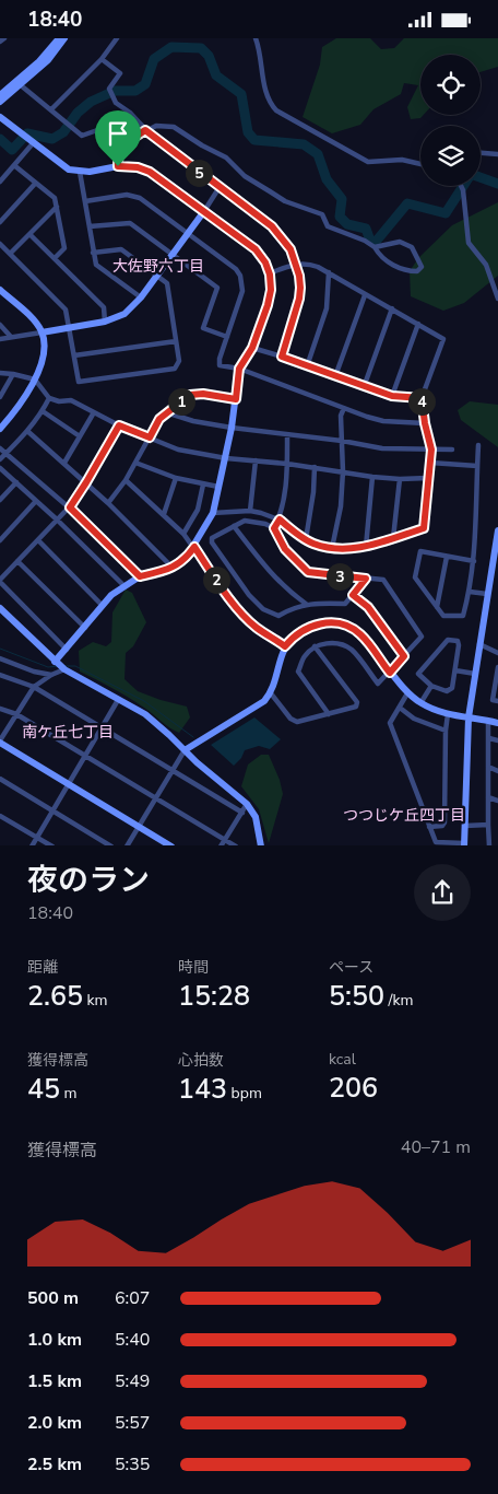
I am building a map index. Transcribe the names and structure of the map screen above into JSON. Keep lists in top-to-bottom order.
{
  "districts": ["大佐野六丁目", "南ケ丘七丁目", "つつじケ丘四丁目"],
  "page": {
    "status": "18:40",
    "pins": [
      "5",
      "1",
      "4",
      "3",
      "2"
    ],
    "heading": ["夜のラン", "18:40"],
    "stats": [
      ["距離", "2.65 km"],
      ["時間", "15:28"],
      ["ペース", "5:50 /km"],
      ["獲得標高", "45 m"],
      ["心拍数", "143 bpm"],
      ["kcal", "206"]
    ],
    "chart": ["獲得標高", "40–71 m"],
    "list": [
      {
        "name": "500 m",
        "note": "6:07"
      },
      {
        "name": "1.0 km",
        "note": "5:40"
      },
      {
        "name": "1.5 km",
        "note": "5:49"
      },
      {
        "name": "2.0 km",
        "note": "5:57"
      },
      {
        "name": "2.5 km",
        "note": "5:35"
      }
    ]
  }
}
